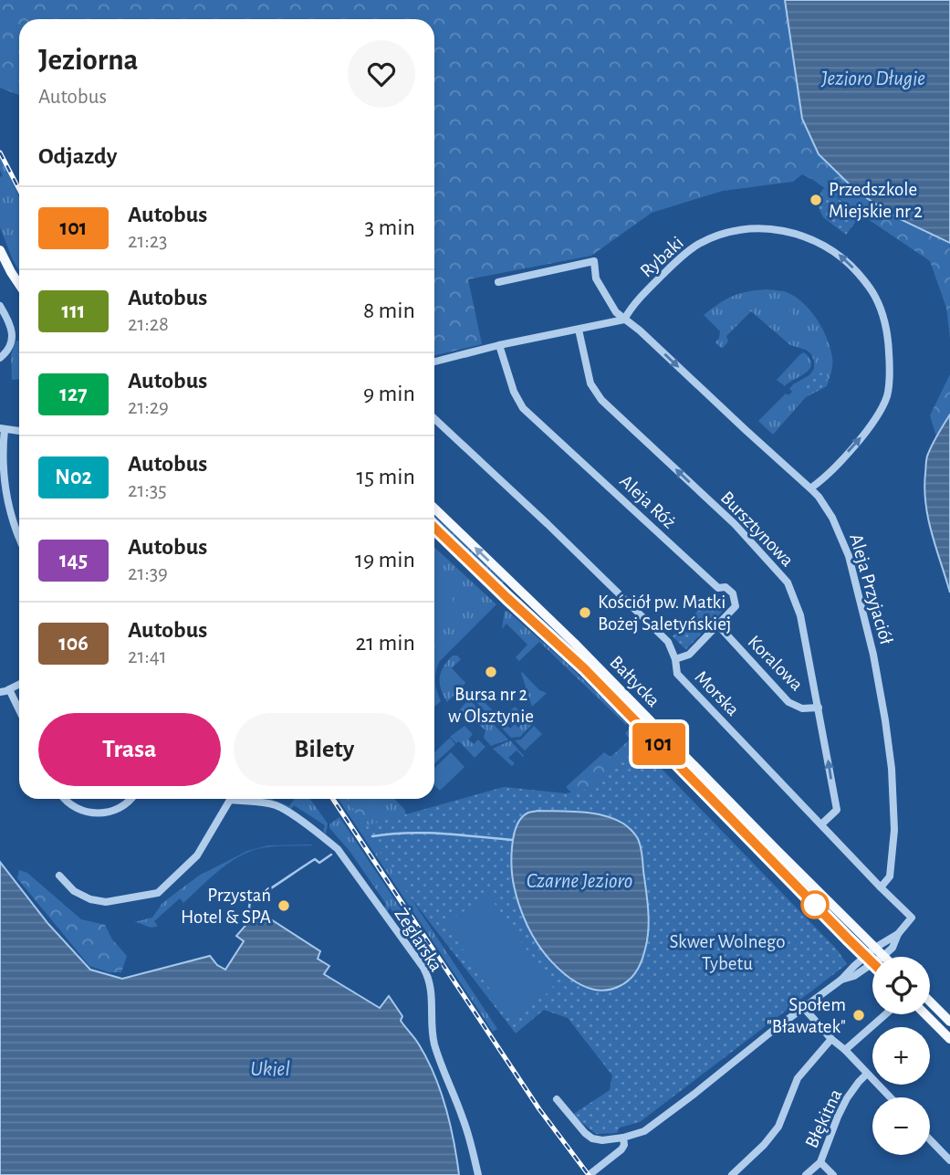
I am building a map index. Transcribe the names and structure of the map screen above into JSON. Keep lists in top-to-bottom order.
{
  "streets": {
    "main road": ["Bałtycka"],
    "street": [
      "Rybaki",
      "Aleja Róż",
      "Bursztynowa",
      "Aleja Przyjaciół",
      "Koralowa",
      "Morska",
      "Żeglarska",
      "Błękitna"
    ]
  },
  "crossings": [
    ["Rybaki", "Aleja Przyjaciół"],
    ["Aleja Róż", "Koralowa"],
    ["Aleja Róż", "Morska"],
    ["Bursztynowa", "Koralowa"],
    ["Bursztynowa", "Morska"],
    ["Aleja Przyjaciół", "Morska"]
  ],
  "one_way": ["Bursztynowa"],
  "water": ["Jezioro Długie", "Czarne Jezioro", "Ukiel"],
  "parks": ["Skwer Wolnego Tybetu"],
  "places": [
    "Przedszkole Miejskie nr 2",
    "Kościół pw. Matki Bożej Saletyńskiej",
    "Bursa nr 2 w Olsztynie",
    "Przystań Hotel & SPA",
    "Społem \"Bławatek\""
  ],
  "lines": ["bus line 101"],
  "page": {
    "on_map": "101",
    "heading": [
      ["Jeziorna", "Autobus"],
      "Odjazdy"
    ],
    "list": [
      {
        "mark": "101",
        "name": "Autobus",
        "note": "21:23",
        "value": "3 min"
      },
      {
        "mark": "111",
        "name": "Autobus",
        "note": "21:28",
        "value": "8 min"
      },
      {
        "mark": "127",
        "name": "Autobus",
        "note": "21:29",
        "value": "9 min"
      },
      {
        "mark": "N02",
        "name": "Autobus",
        "note": "21:35",
        "value": "15 min"
      },
      {
        "mark": "145",
        "name": "Autobus",
        "note": "21:39",
        "value": "19 min"
      },
      {
        "mark": "106",
        "name": "Autobus",
        "note": "21:41",
        "value": "21 min"
      }
    ],
    "buttons": ["Trasa", "Bilety"],
    "map_buttons": ["+", "−"]
  }
}
